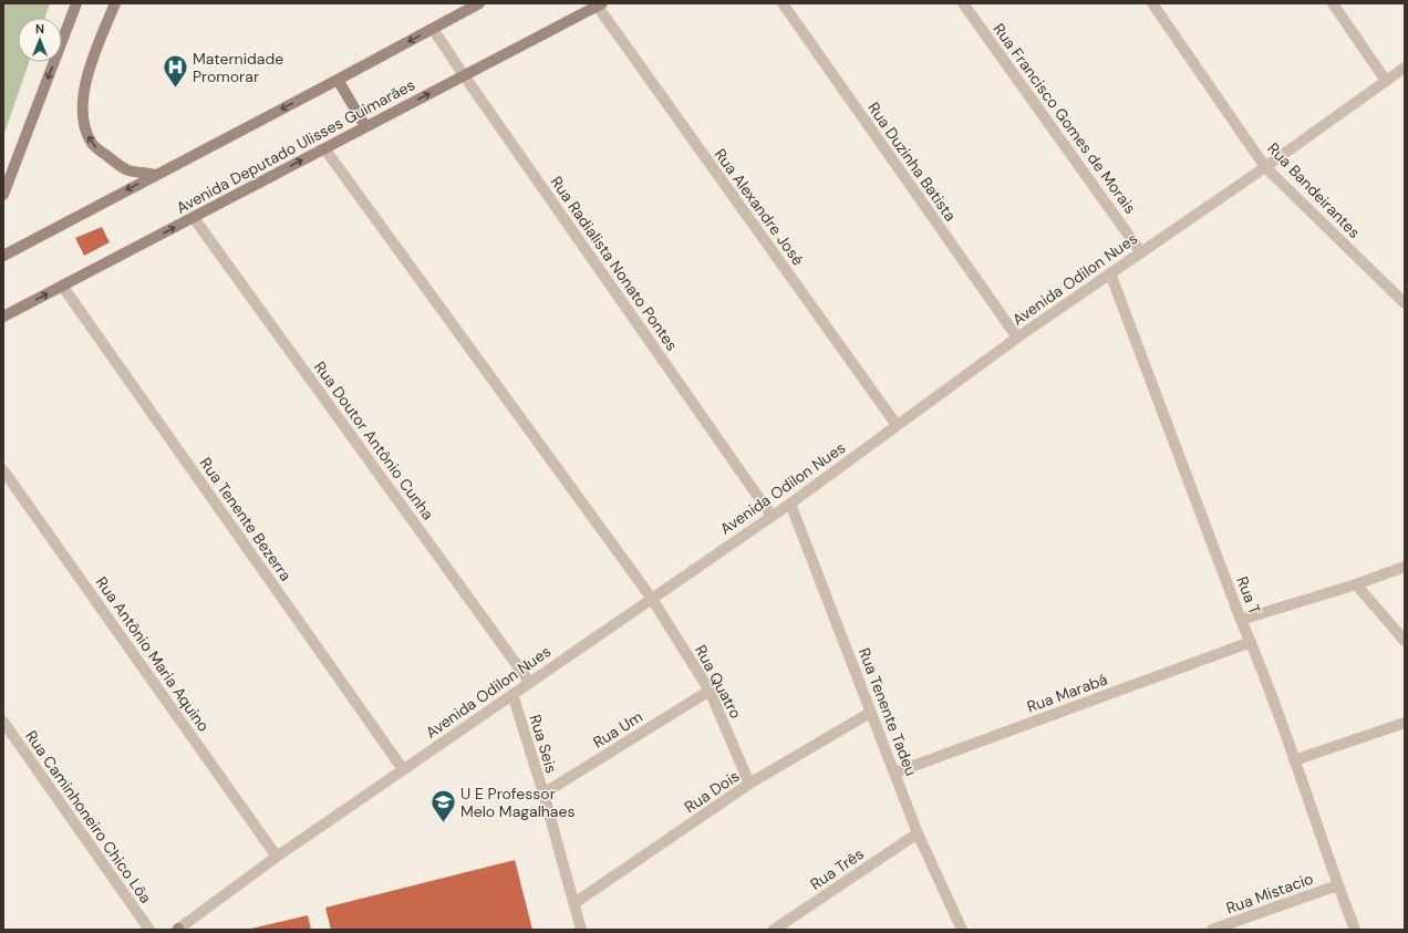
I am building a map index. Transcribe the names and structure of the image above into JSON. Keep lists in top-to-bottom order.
{
  "streets": {
    "street": [
      "Rua Francisco Gomes de Morais",
      "Avenida Deputado Ulisses Guimarães",
      "Rua Duzinha Batista",
      "Rua Bandeirantes",
      "Rua Alexandre José",
      "Rua Radialista Nonato Pontes",
      "Avenida Odilon Nues",
      "Rua Doutor Antônio Cunha",
      "Rua Tenente Bezerra",
      "Rua T",
      "Rua Antônio Maria Aquino",
      "Rua Quatro",
      "Rua Marabá",
      "Rua Tenente Tadeu",
      "Rua Um",
      "Rua Seis",
      "Rua Dois",
      "Rua Caminhoneiro Chico Lôa",
      "Rua Três",
      "Rua Mistacio"
    ]
  },
  "crossings": [
    ["Rua Francisco Gomes de Morais", "Avenida Odilon Nues"],
    ["Avenida Deputado Ulisses Guimarães", "Rua Alexandre José"],
    ["Avenida Deputado Ulisses Guimarães", "Rua Radialista Nonato Pontes"],
    ["Avenida Deputado Ulisses Guimarães", "Rua Doutor Antônio Cunha"],
    ["Avenida Deputado Ulisses Guimarães", "Rua Tenente Bezerra"],
    ["Rua Duzinha Batista", "Avenida Odilon Nues"],
    ["Rua Bandeirantes", "Avenida Odilon Nues"],
    ["Rua Alexandre José", "Avenida Odilon Nues"],
    ["Rua Radialista Nonato Pontes", "Avenida Odilon Nues"],
    ["Avenida Odilon Nues", "Rua Doutor Antônio Cunha"],
    ["Avenida Odilon Nues", "Rua Tenente Bezerra"],
    ["Avenida Odilon Nues", "Rua T"],
    ["Avenida Odilon Nues", "Rua Antônio Maria Aquino"],
    ["Avenida Odilon Nues", "Rua Quatro"],
    ["Avenida Odilon Nues", "Rua Tenente Tadeu"],
    ["Avenida Odilon Nues", "Rua Seis"],
    ["Rua T", "Rua Marabá"],
    ["Rua T", "Rua Mistacio"],
    ["Rua Quatro", "Rua Um"],
    ["Rua Quatro", "Rua Dois"],
    ["Rua Marabá", "Rua Tenente Tadeu"],
    ["Rua Tenente Tadeu", "Rua Dois"],
    ["Rua Tenente Tadeu", "Rua Três"],
    ["Rua Um", "Rua Seis"],
    ["Rua Seis", "Rua Dois"]
  ],
  "places": {
    "hospital": ["Maternidade Promorar"],
    "school or university": ["U E Professor Melo Magalhaes"]
  },
  "north": "top"
}
